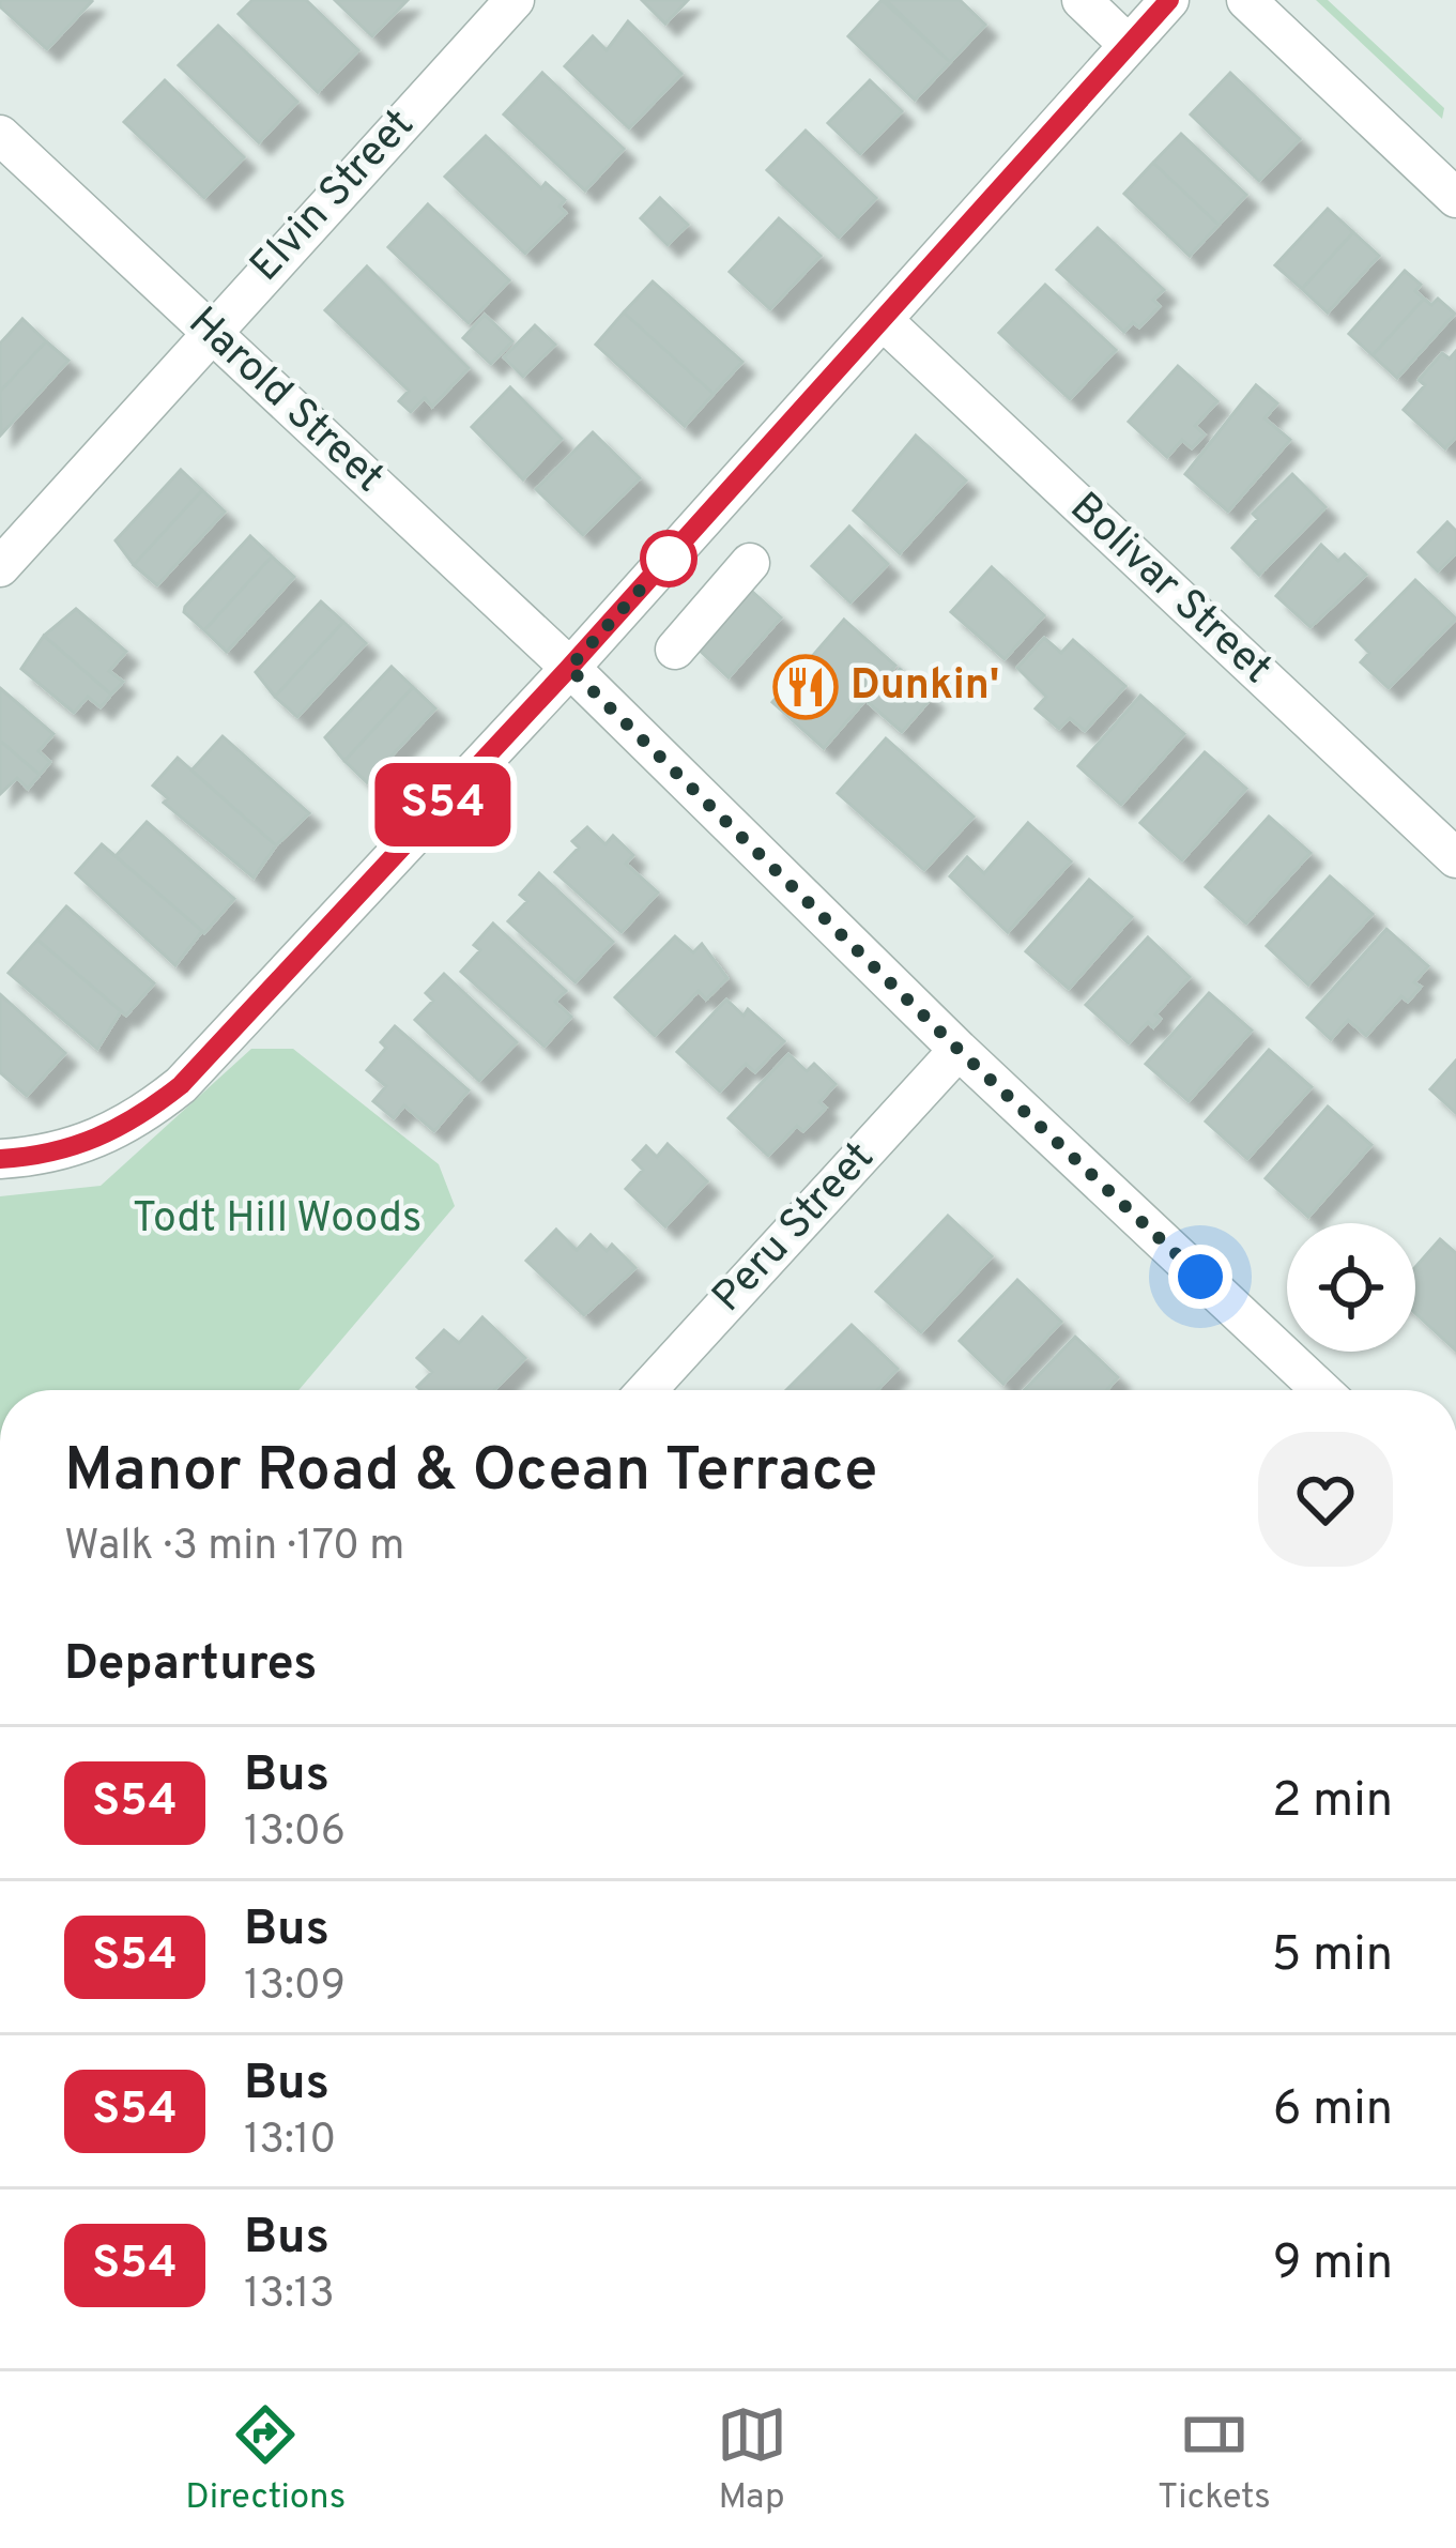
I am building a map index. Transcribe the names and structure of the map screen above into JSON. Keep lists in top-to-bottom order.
{
  "streets": {
    "street": [
      "Elvin Street",
      "Harold Street",
      "Bolivar Street",
      "Peru Street"
    ]
  },
  "crossings": [
    ["Elvin Street", "Harold Street"],
    ["Harold Street", "Peru Street"]
  ],
  "parks": ["Todt Hill Woods"],
  "places": {
    "restaurant": ["Dunkin'"]
  },
  "lines": ["bus line S54"],
  "page": {
    "on_map": "S54",
    "heading": [
      ["Manor Road & Ocean Terrace", "Walk · 3 min · 170 m"],
      "Departures"
    ],
    "list": [
      {
        "mark": "S54",
        "name": "Bus",
        "note": "13:06",
        "value": "2 min"
      },
      {
        "mark": "S54",
        "name": "Bus",
        "note": "13:09",
        "value": "5 min"
      },
      {
        "mark": "S54",
        "name": "Bus",
        "note": "13:10",
        "value": "6 min"
      },
      {
        "mark": "S54",
        "name": "Bus",
        "note": "13:13",
        "value": "9 min"
      }
    ],
    "tabs": ["Directions", "Map", "Tickets"]
  }
}
